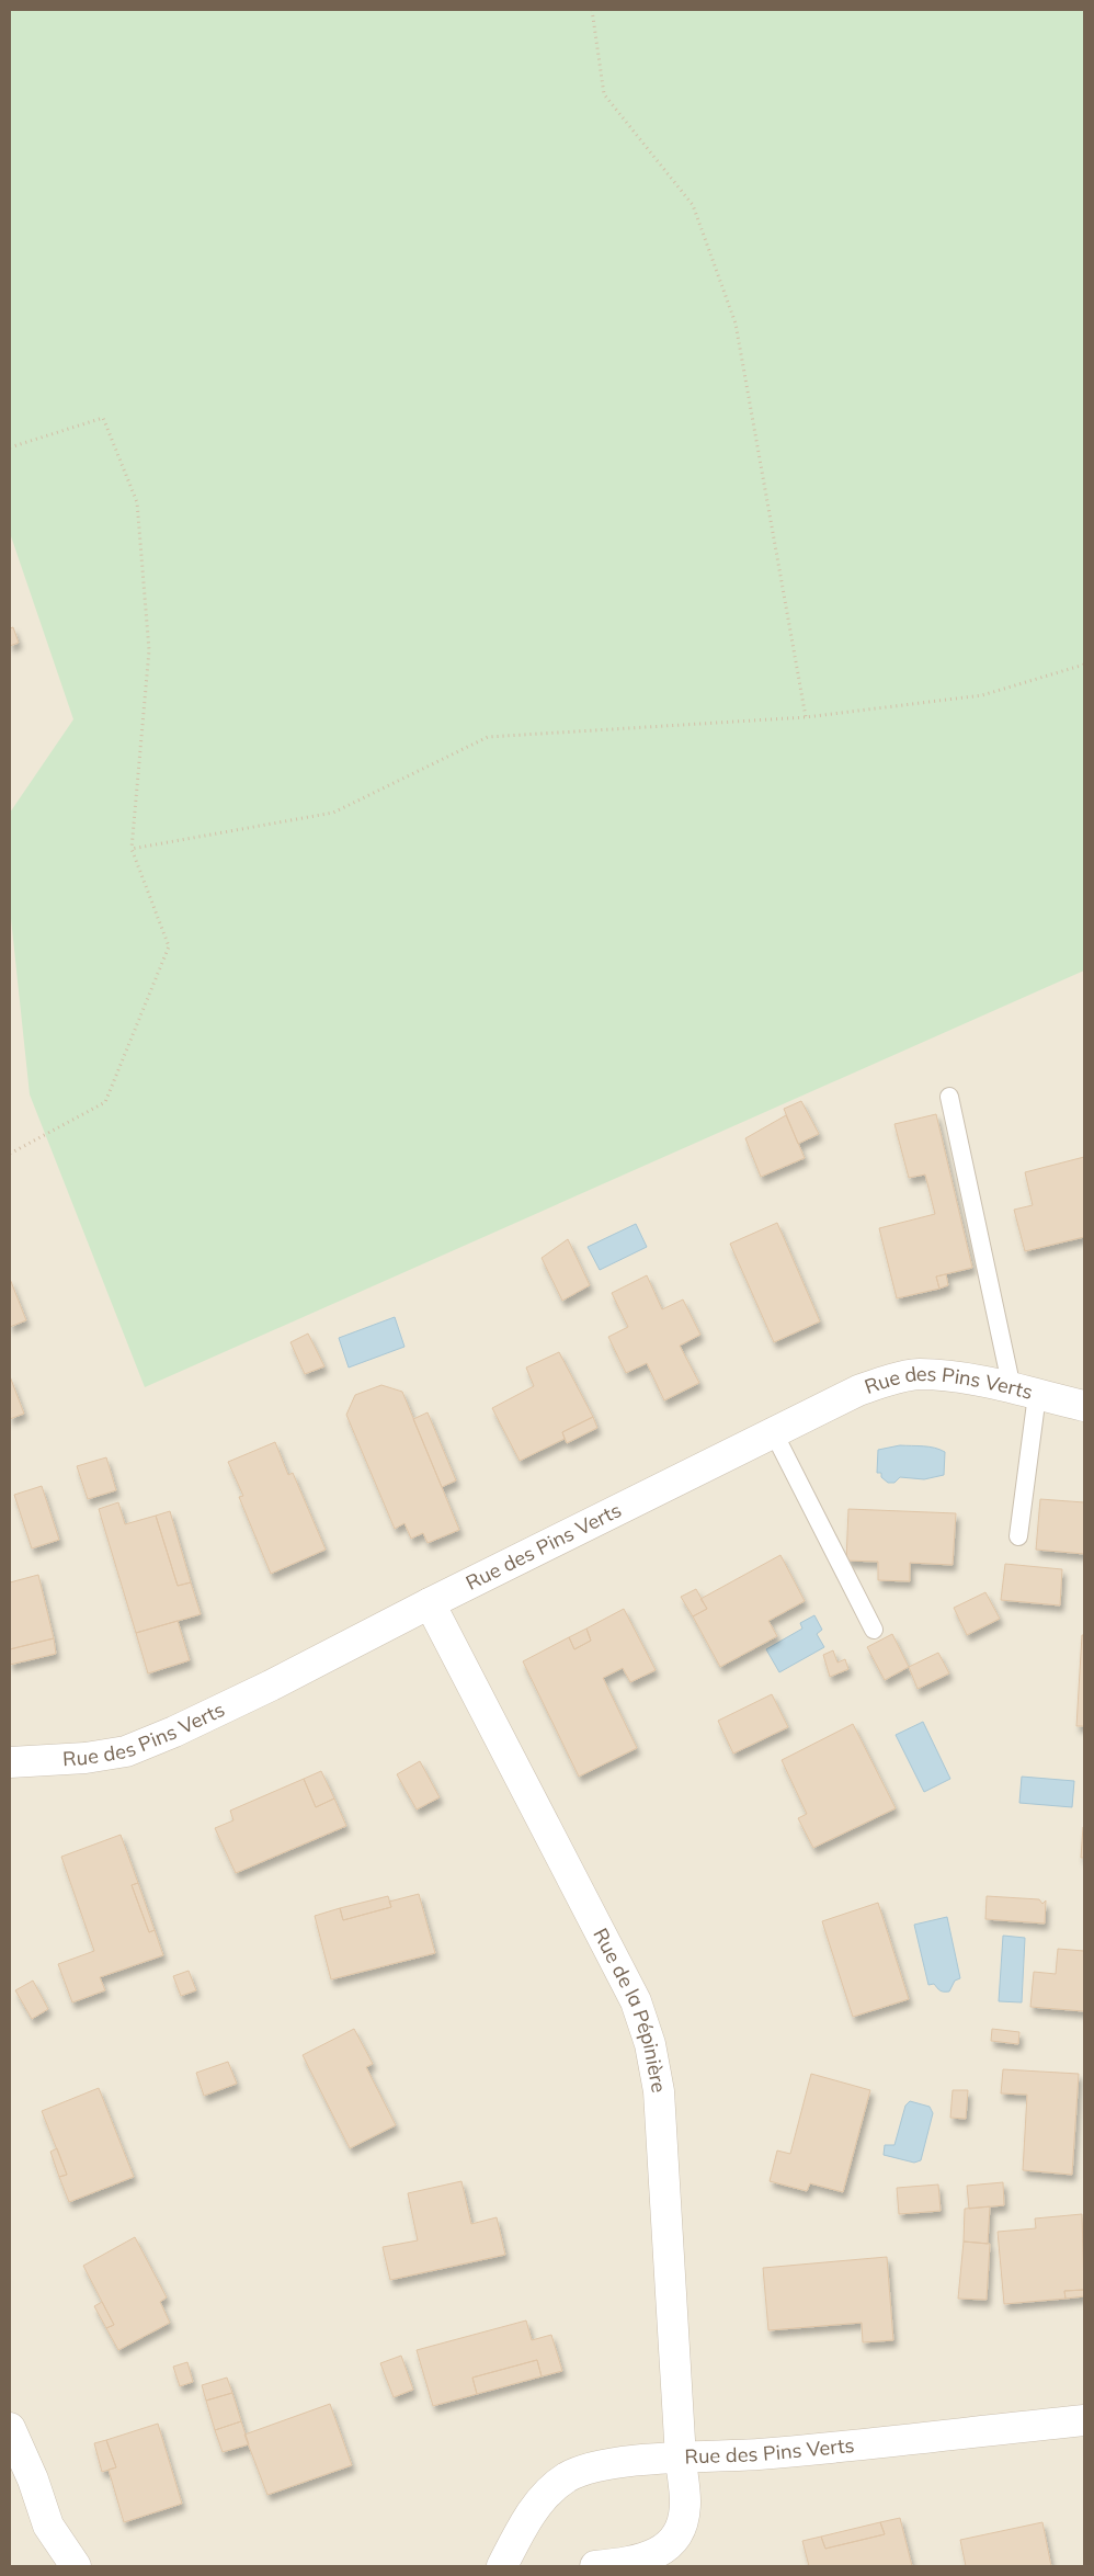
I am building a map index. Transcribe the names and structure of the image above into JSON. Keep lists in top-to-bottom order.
{
  "streets": {
    "street": ["Rue des Pins Verts", "Rue de la Pépinière"]
  },
  "crossings": [
    ["Rue des Pins Verts", "Rue de la Pépinière"]
  ]
}
